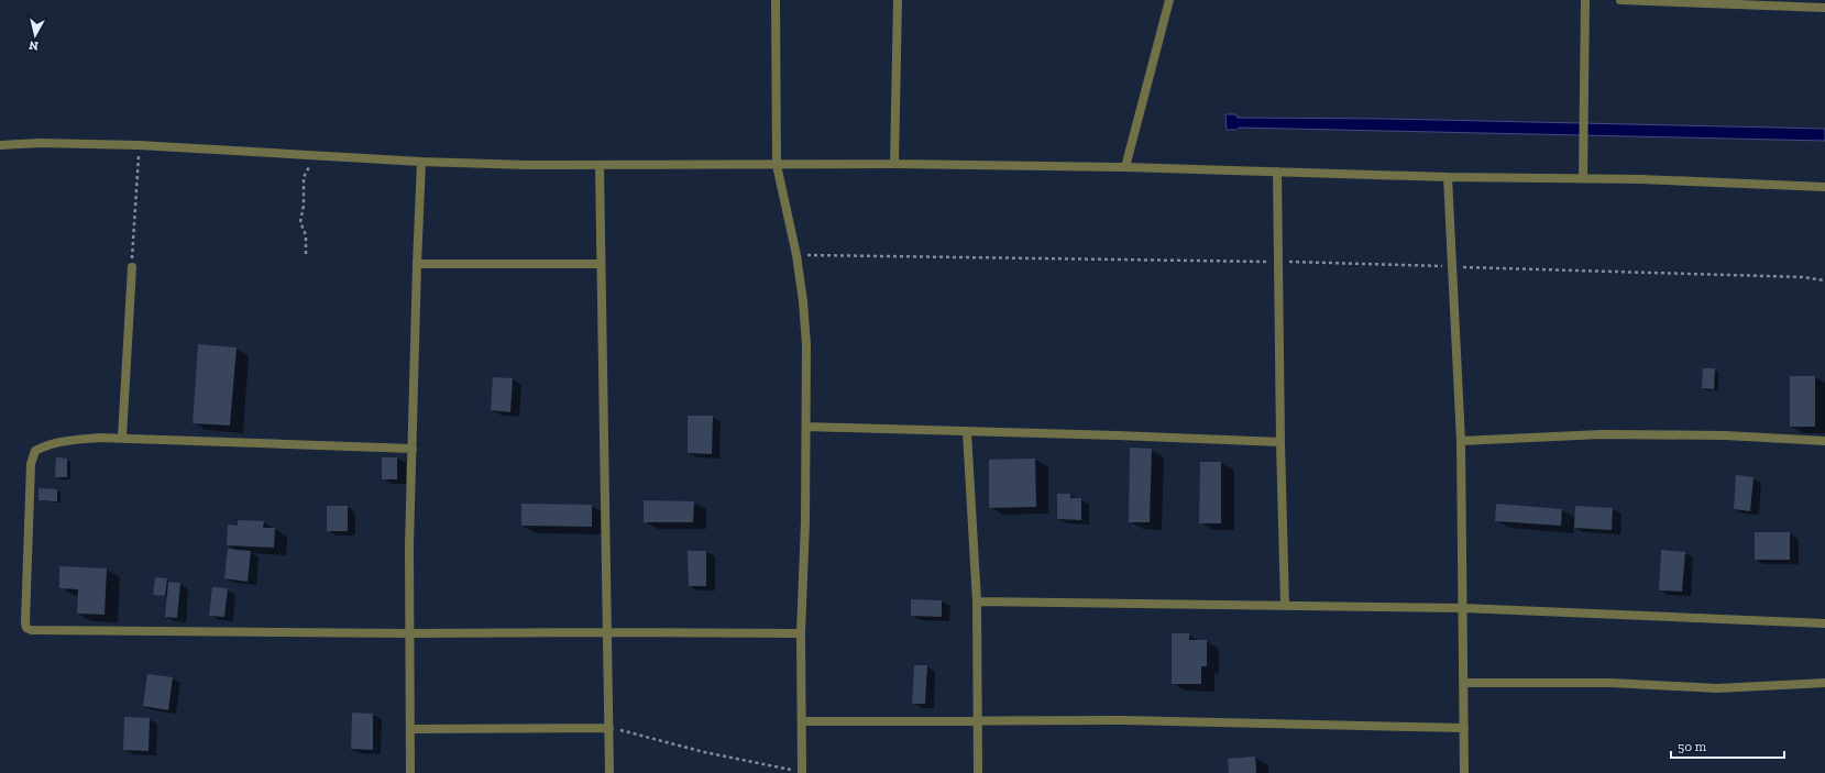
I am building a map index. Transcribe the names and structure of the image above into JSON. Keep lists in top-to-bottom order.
{
  "scale_bar": "50 m",
  "north": "bottom"
}
